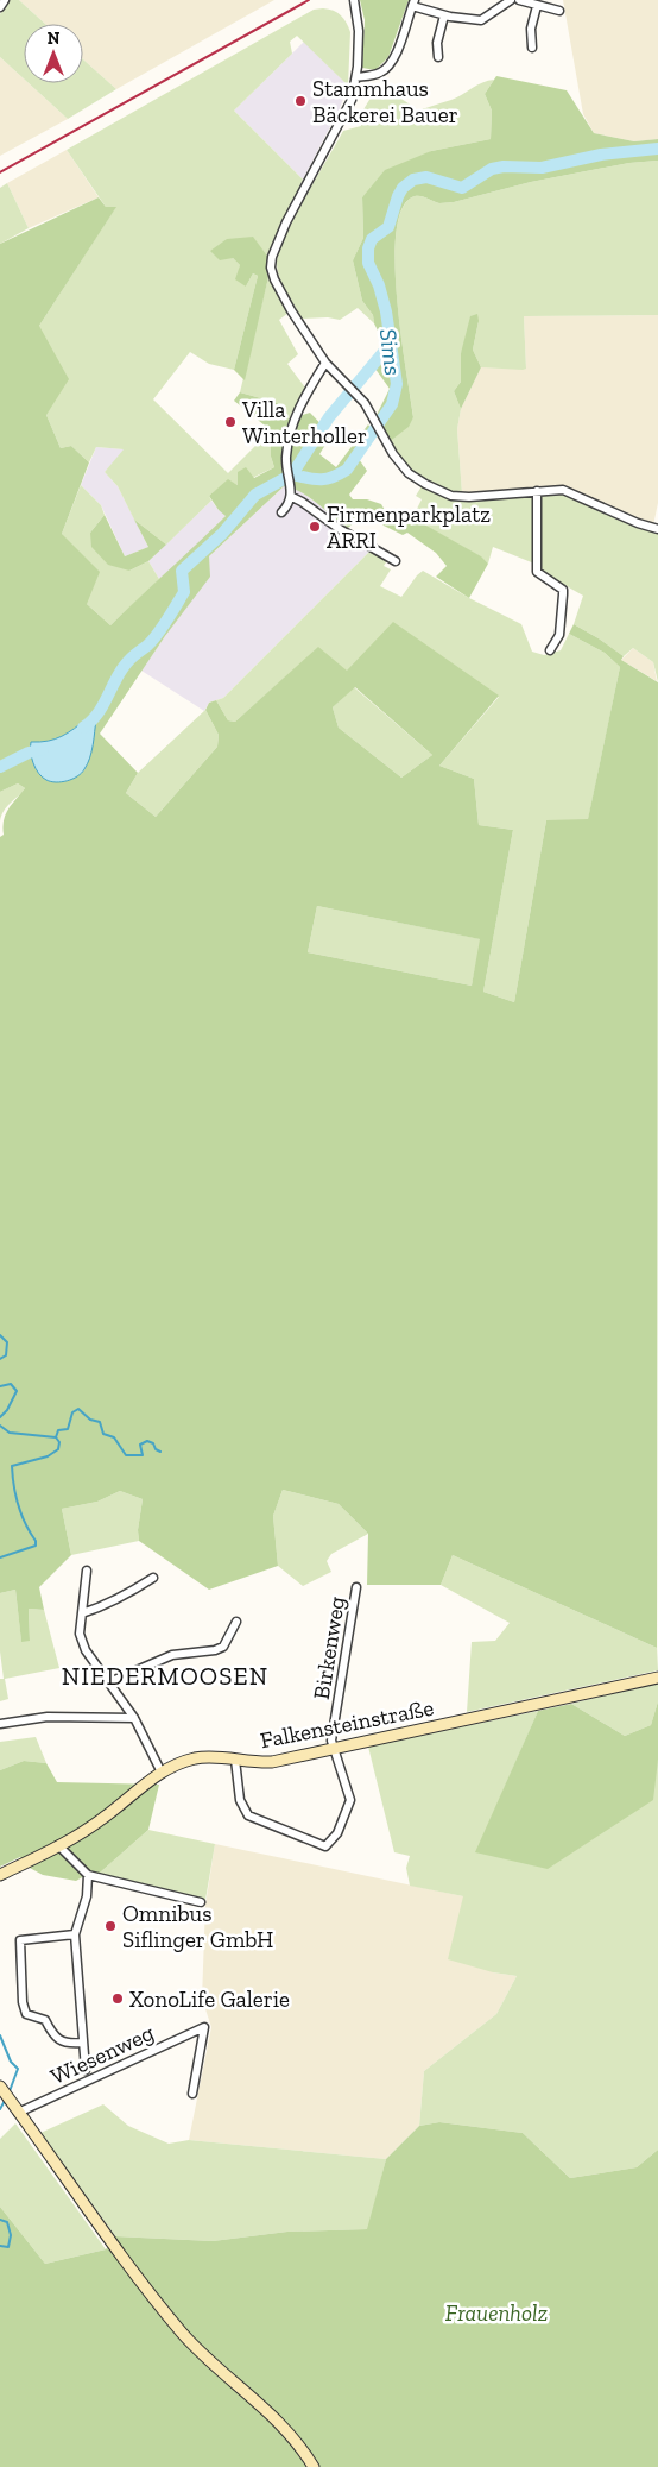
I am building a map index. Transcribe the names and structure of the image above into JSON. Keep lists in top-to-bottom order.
{
  "streets": {
    "street": ["Birkenweg", "Falkensteinstraße", "Wiesenweg"]
  },
  "crossings": [
    ["Birkenweg", "Falkensteinstraße"]
  ],
  "districts": ["NIEDERMOOSEN"],
  "water": ["Sims"],
  "parks": ["Frauenholz"],
  "places": [
    "Stammhaus Bäckerei Bauer",
    "Villa Winterholler",
    "Firmenparkplatz ARRI",
    "Omnibus Siflinger GmbH",
    "XonoLife Galerie"
  ],
  "north": "top"
}
